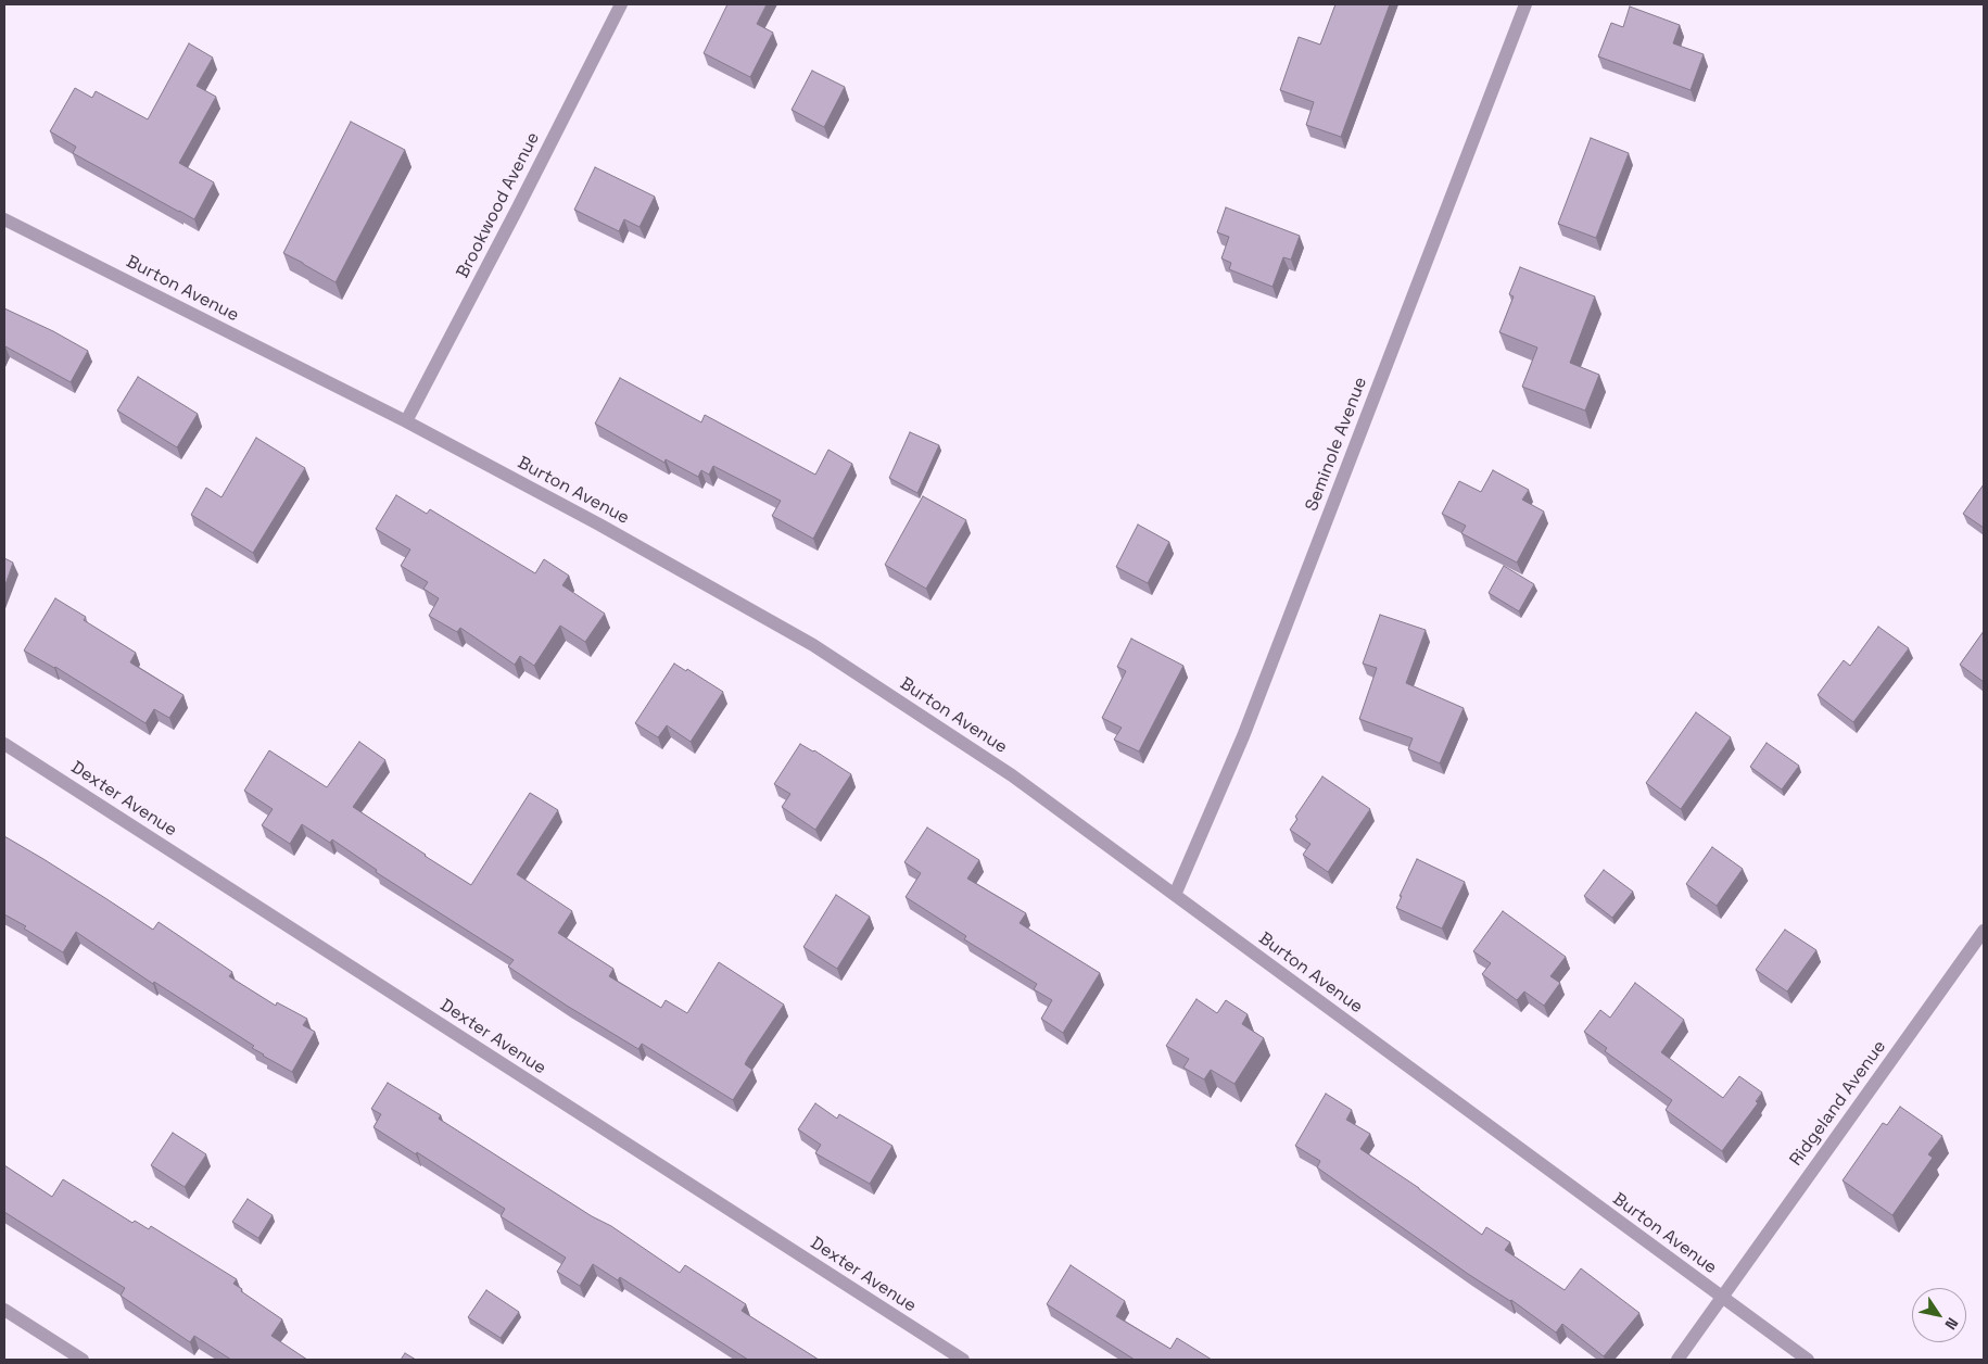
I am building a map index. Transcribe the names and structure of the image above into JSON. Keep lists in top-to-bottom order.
{
  "streets": {
    "street": [
      "Brookwood Avenue",
      "Burton Avenue",
      "Seminole Avenue",
      "Dexter Avenue",
      "Ridgeland Avenue"
    ]
  },
  "crossings": [
    ["Brookwood Avenue", "Burton Avenue"],
    ["Burton Avenue", "Seminole Avenue"],
    ["Burton Avenue", "Ridgeland Avenue"]
  ],
  "north": "bottom right"
}
